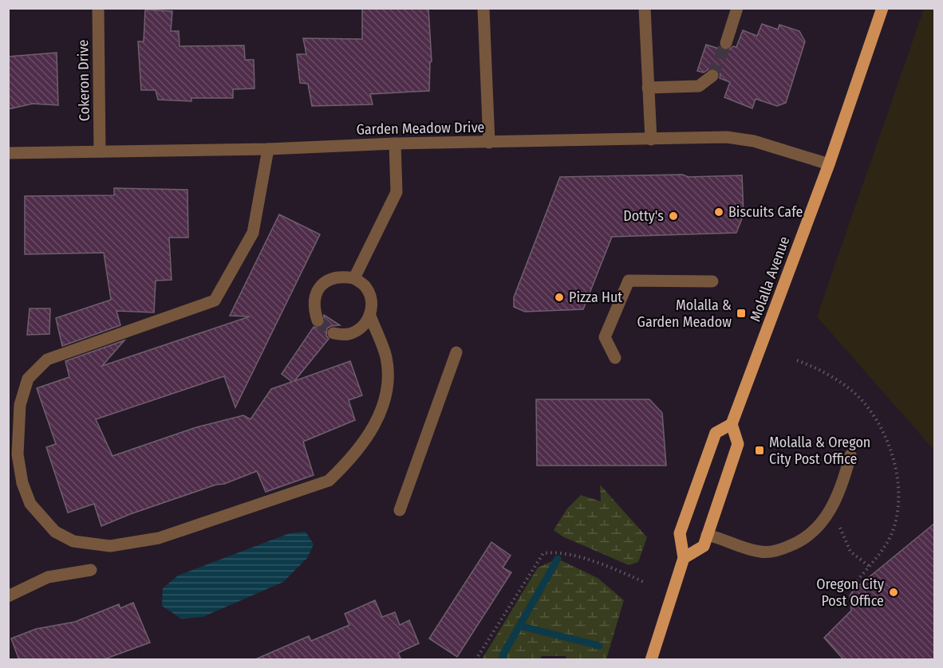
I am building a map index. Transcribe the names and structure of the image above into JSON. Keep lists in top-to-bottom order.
{
  "streets": {
    "main road": ["Molalla Avenue"],
    "street": ["Cokeron Drive", "Garden Meadow Drive"]
  },
  "crossings": [
    ["Cokeron Drive", "Garden Meadow Drive"],
    ["Garden Meadow Drive", "Molalla Avenue"]
  ],
  "places": {
    "other": [
      "Biscuits Cafe",
      "Dotty's",
      "Pizza Hut",
      "Oregon City Post Office"
    ],
    "transit": ["Molalla & Garden Meadow", "Molalla & Oregon City Post Office"]
  }
}
